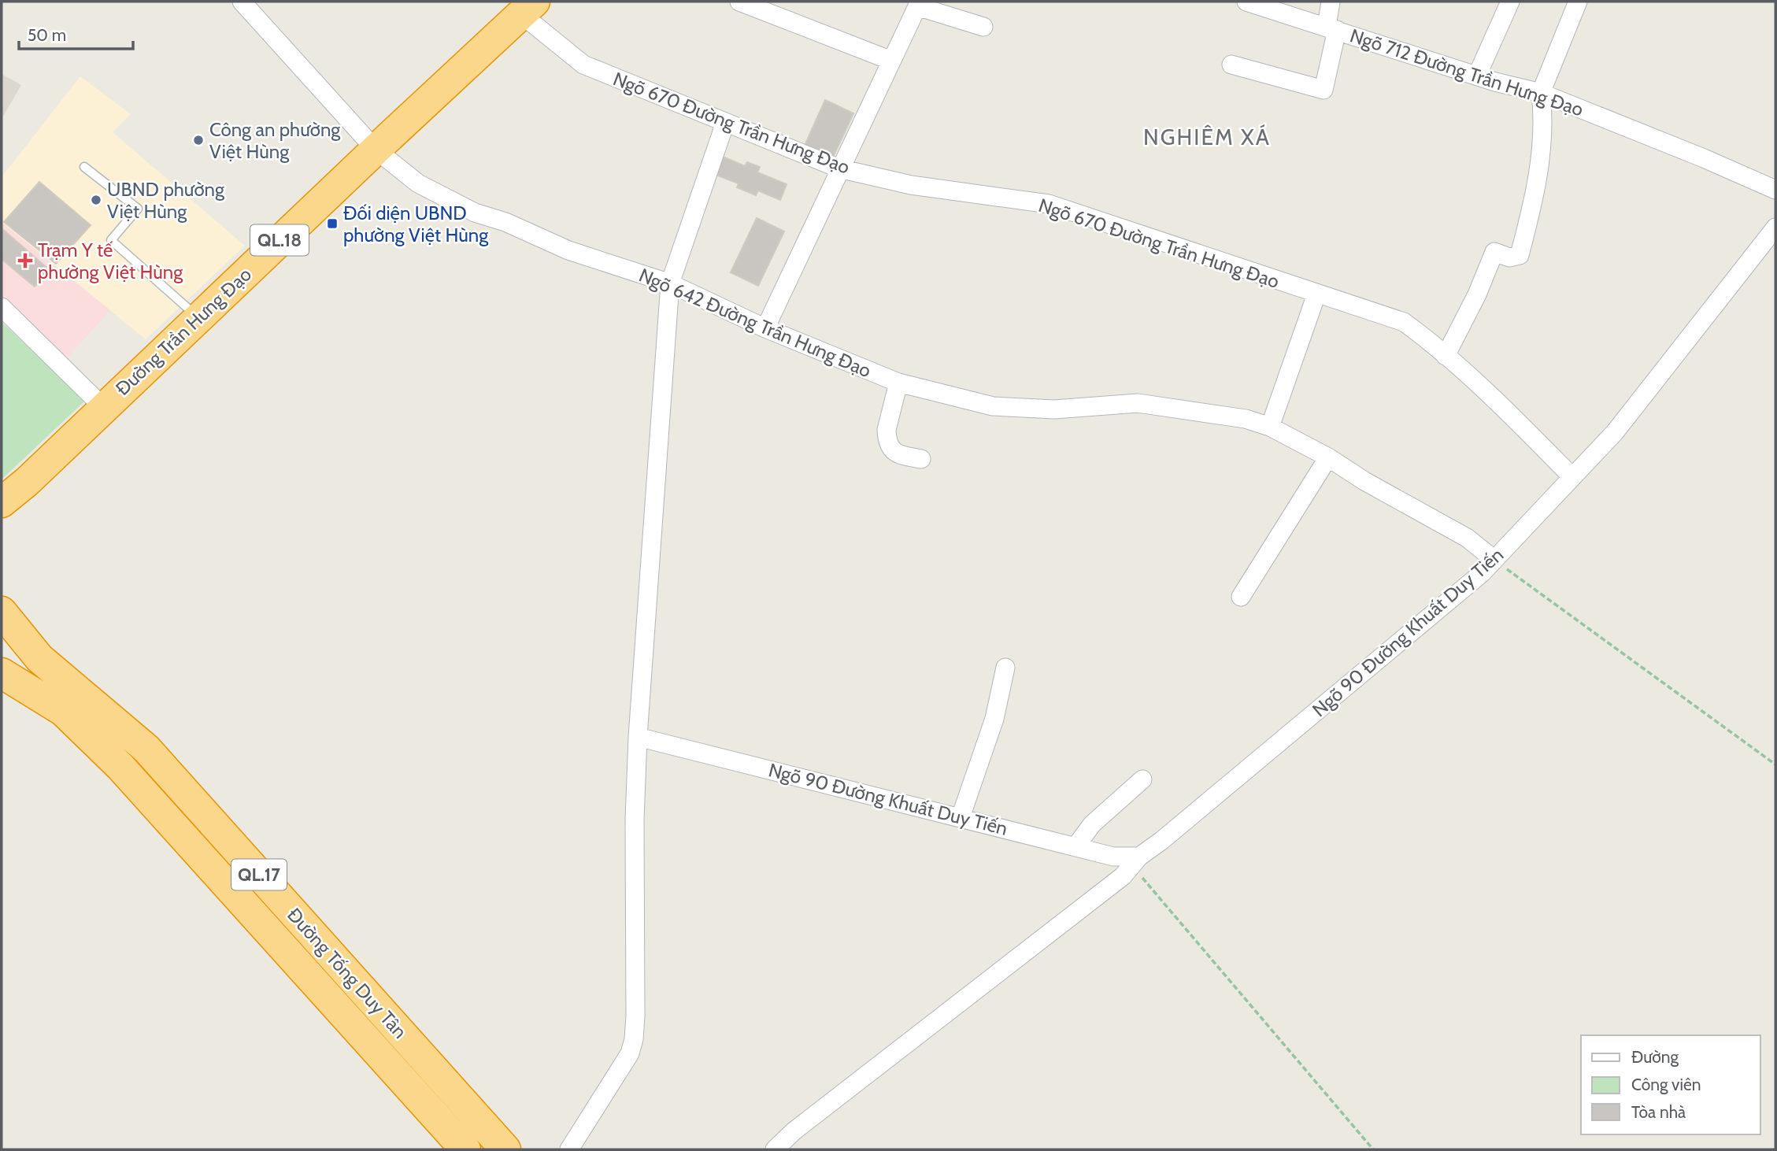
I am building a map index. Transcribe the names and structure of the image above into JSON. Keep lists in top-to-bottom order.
{
  "streets": {
    "highway": [
      "QL.18",
      "Đường Trần Hưng Đạo",
      "QL.17",
      "Đường Tống Duy Tân"
    ],
    "street": [
      "Ngõ 712 Đường Trần Hưng Đạo",
      "Ngõ 670 Đường Trần Hưng Đạo",
      "Ngõ 642 Đường Trần Hưng Đạo",
      "Ngõ 90 Đường Khuất Duy Tiến"
    ]
  },
  "crossings": [
    ["Ngõ 670 Đường Trần Hưng Đạo", "Đường Trần Hưng Đạo"],
    ["Ngõ 670 Đường Trần Hưng Đạo", "Ngõ 90 Đường Khuất Duy Tiến"],
    ["Ngõ 642 Đường Trần Hưng Đạo", "Đường Trần Hưng Đạo"],
    ["Ngõ 642 Đường Trần Hưng Đạo", "Ngõ 90 Đường Khuất Duy Tiến"]
  ],
  "districts": ["NGHIÊM XÁ"],
  "places": {
    "other": ["Công an phường Việt Hùng", "UBND phường Việt Hùng"],
    "transit": ["Đối diện UBND phường Việt Hùng"],
    "health": ["Trạm Y tế phường Việt Hùng"]
  },
  "legend": ["Đường", "Công viên", "Tòa nhà"],
  "scale_bar": "50 m"
}
